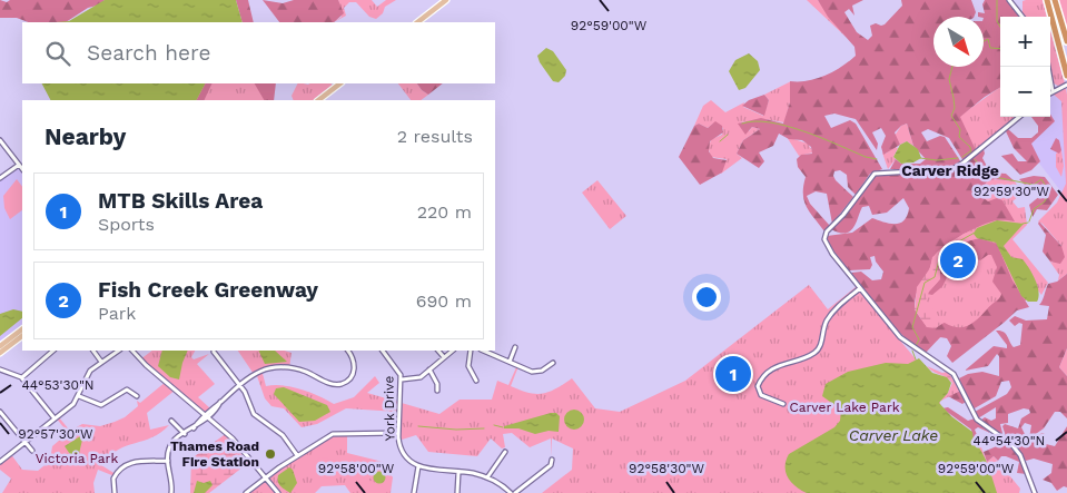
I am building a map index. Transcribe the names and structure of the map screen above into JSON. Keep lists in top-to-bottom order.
{
  "streets": {
    "street": ["York Drive"]
  },
  "districts": ["Carver Ridge"],
  "water": ["Carver Lake"],
  "parks": ["Carver Lake Park", "Victoria Park"],
  "places": ["Thames Road Fire Station"],
  "north": "bottom right",
  "page": {
    "map_buttons": ["+", "−"],
    "search": "Search here",
    "heading": ["Nearby", "2 results"],
    "list": [
      {
        "mark": "1",
        "name": "MTB Skills Area",
        "note": "Sports",
        "value": "220 m"
      },
      {
        "mark": "2",
        "name": "Fish Creek Greenway",
        "note": "Park",
        "value": "690 m"
      }
    ],
    "pins": ["2", "1"]
  },
  "coordinates": [
    "92°59'00\"W",
    "92°59'30\"W",
    "44°53'30\"N",
    "92°57'30\"W",
    "44°54'30\"N",
    "92°58'00\"W",
    "92°58'30\"W"
  ]
}
